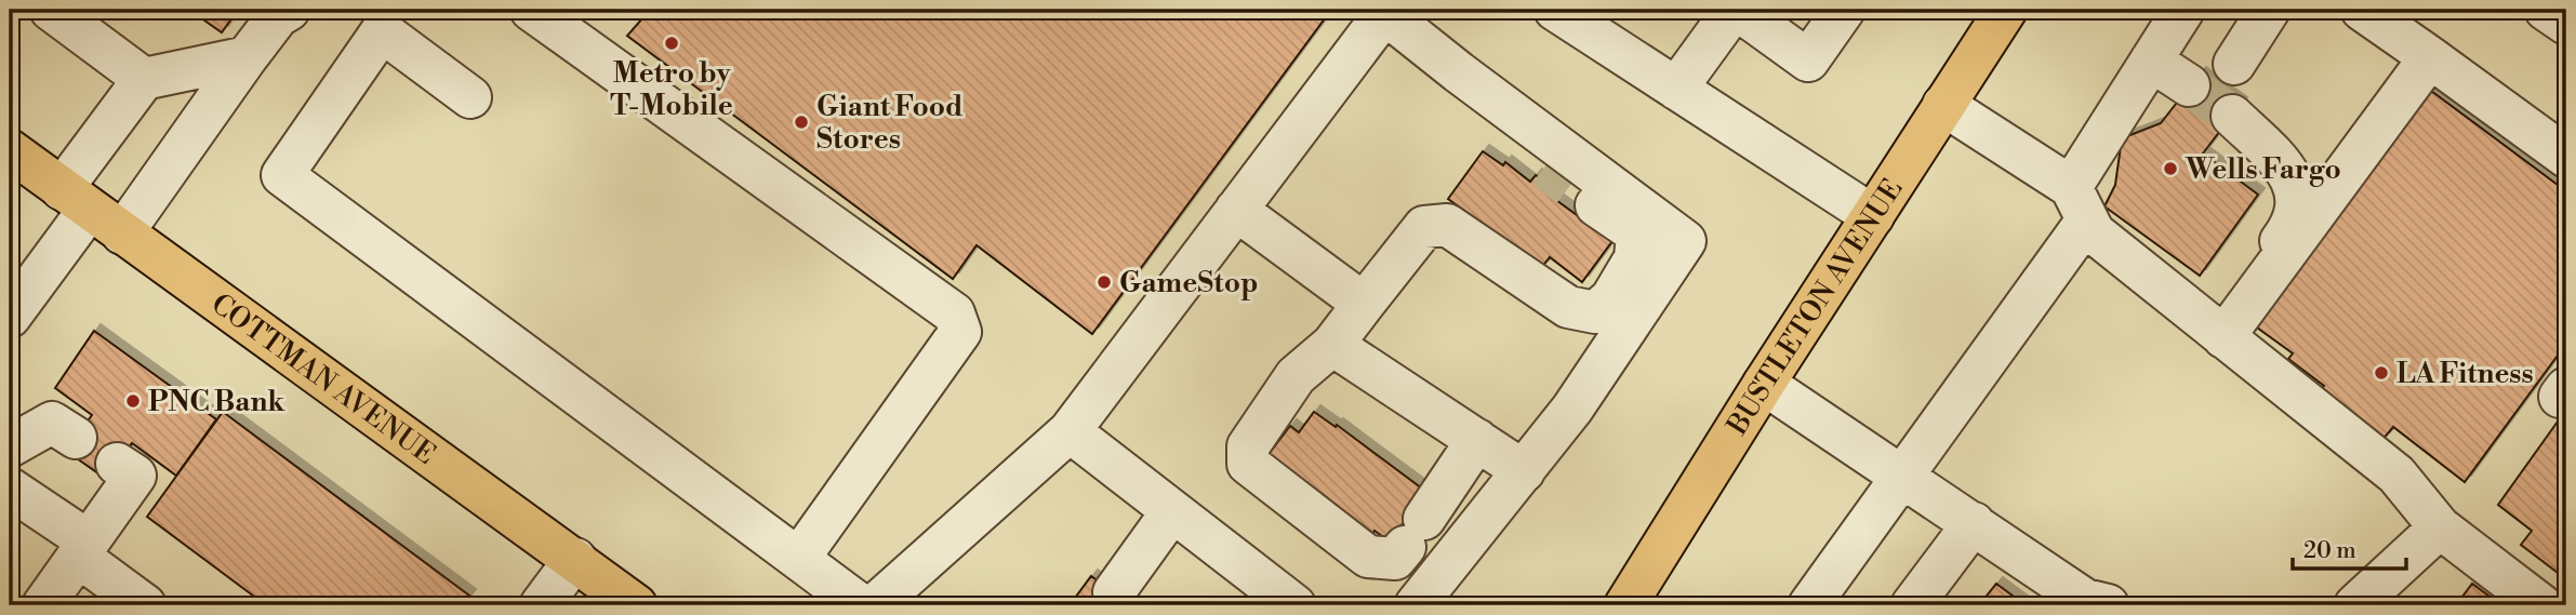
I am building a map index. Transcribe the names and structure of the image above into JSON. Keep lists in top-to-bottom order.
{
  "streets": {
    "main road": ["BUSTLETON AVENUE", "COTTMAN AVENUE"]
  },
  "places": [
    "Metro by T-Mobile",
    "Giant Food Stores",
    "Wells Fargo",
    "GameStop",
    "LA Fitness",
    "PNC Bank"
  ],
  "scale_bar": "20 m"
}
